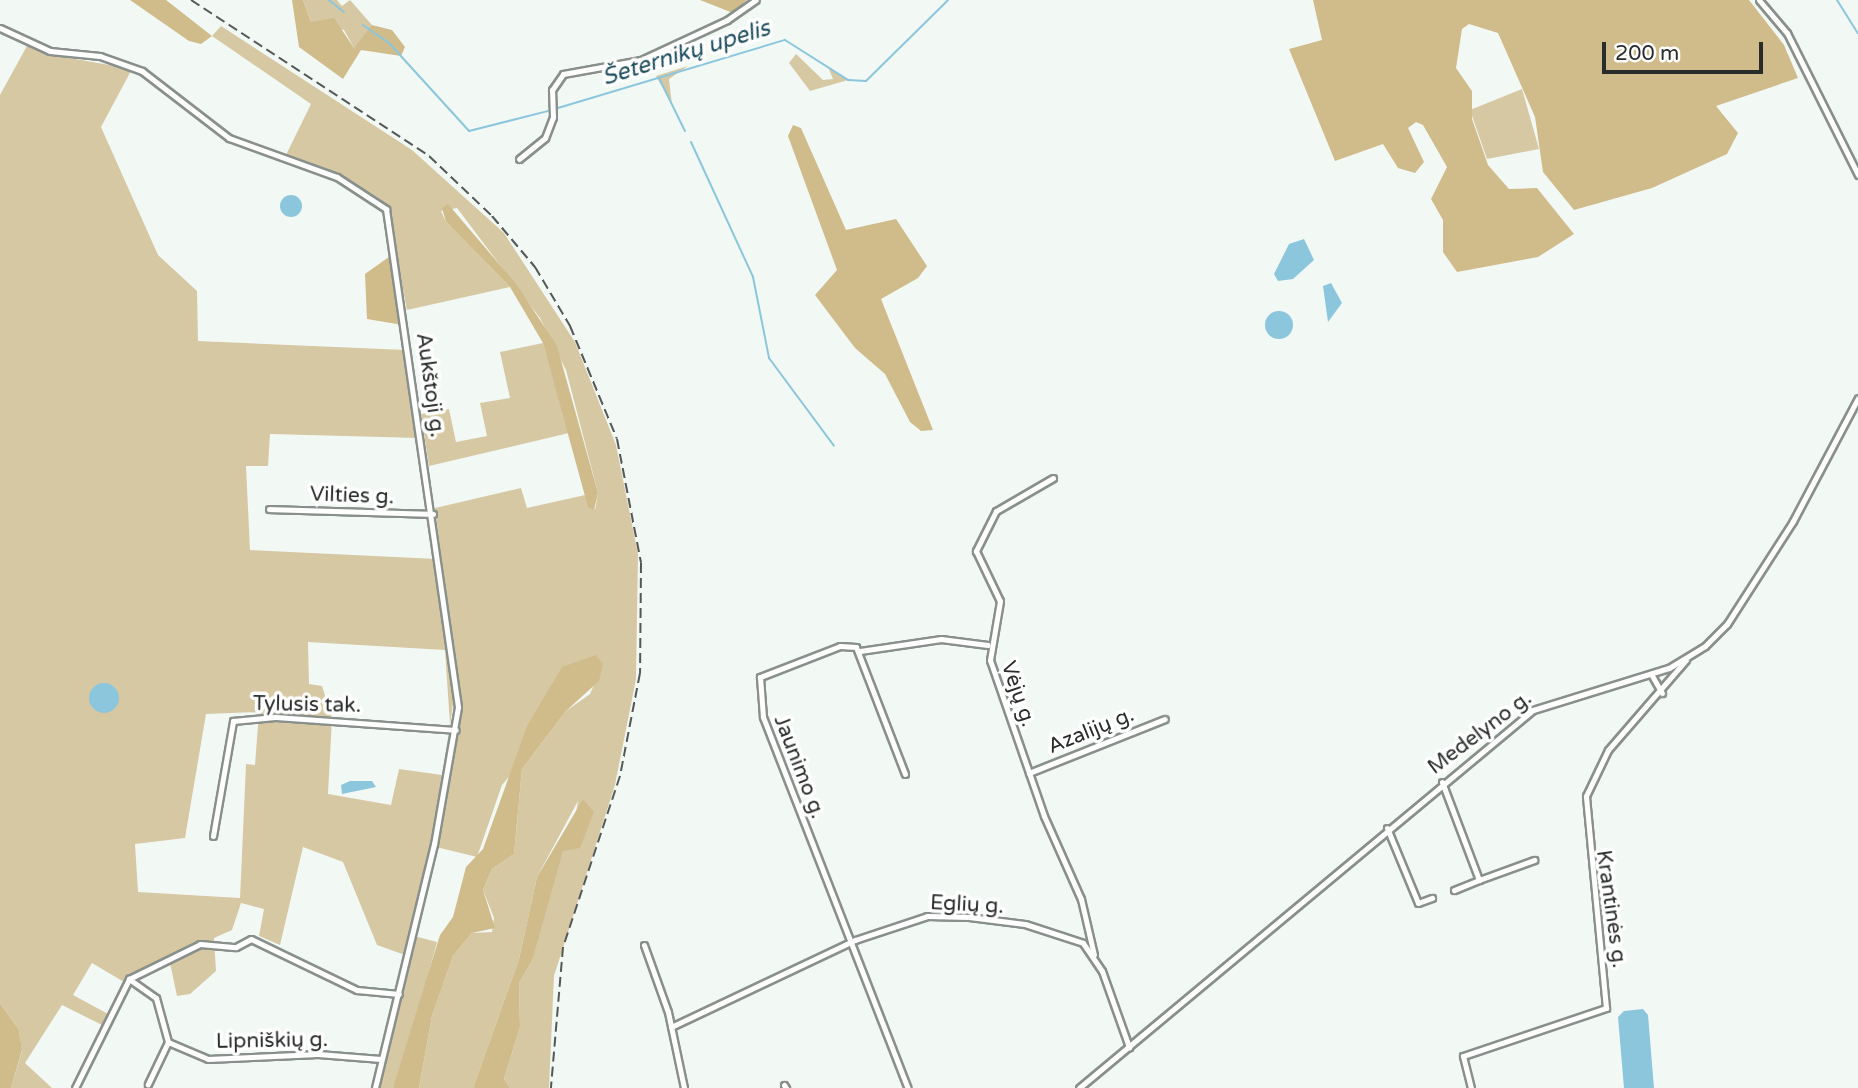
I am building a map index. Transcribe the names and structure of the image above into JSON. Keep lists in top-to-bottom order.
{
  "streets": {
    "street": [
      "Aukštoji g.",
      "Vilties g.",
      "Vėjų g.",
      "Tylusis tak.",
      "Azalijų g.",
      "Medelyno g.",
      "Jaunimo g.",
      "Eglių g.",
      "Krantinės g.",
      "Lipniškių g."
    ]
  },
  "crossings": [
    ["Aukštoji g.", "Vilties g."],
    ["Aukštoji g.", "Tylusis tak."],
    ["Aukštoji g.", "Lipniškių g."],
    ["Vėjų g.", "Azalijų g."],
    ["Vėjų g.", "Eglių g."],
    ["Medelyno g.", "Krantinės g."],
    ["Jaunimo g.", "Eglių g."]
  ],
  "water": ["Šeternikų upelis"],
  "scale_bar": "200 m"
}
